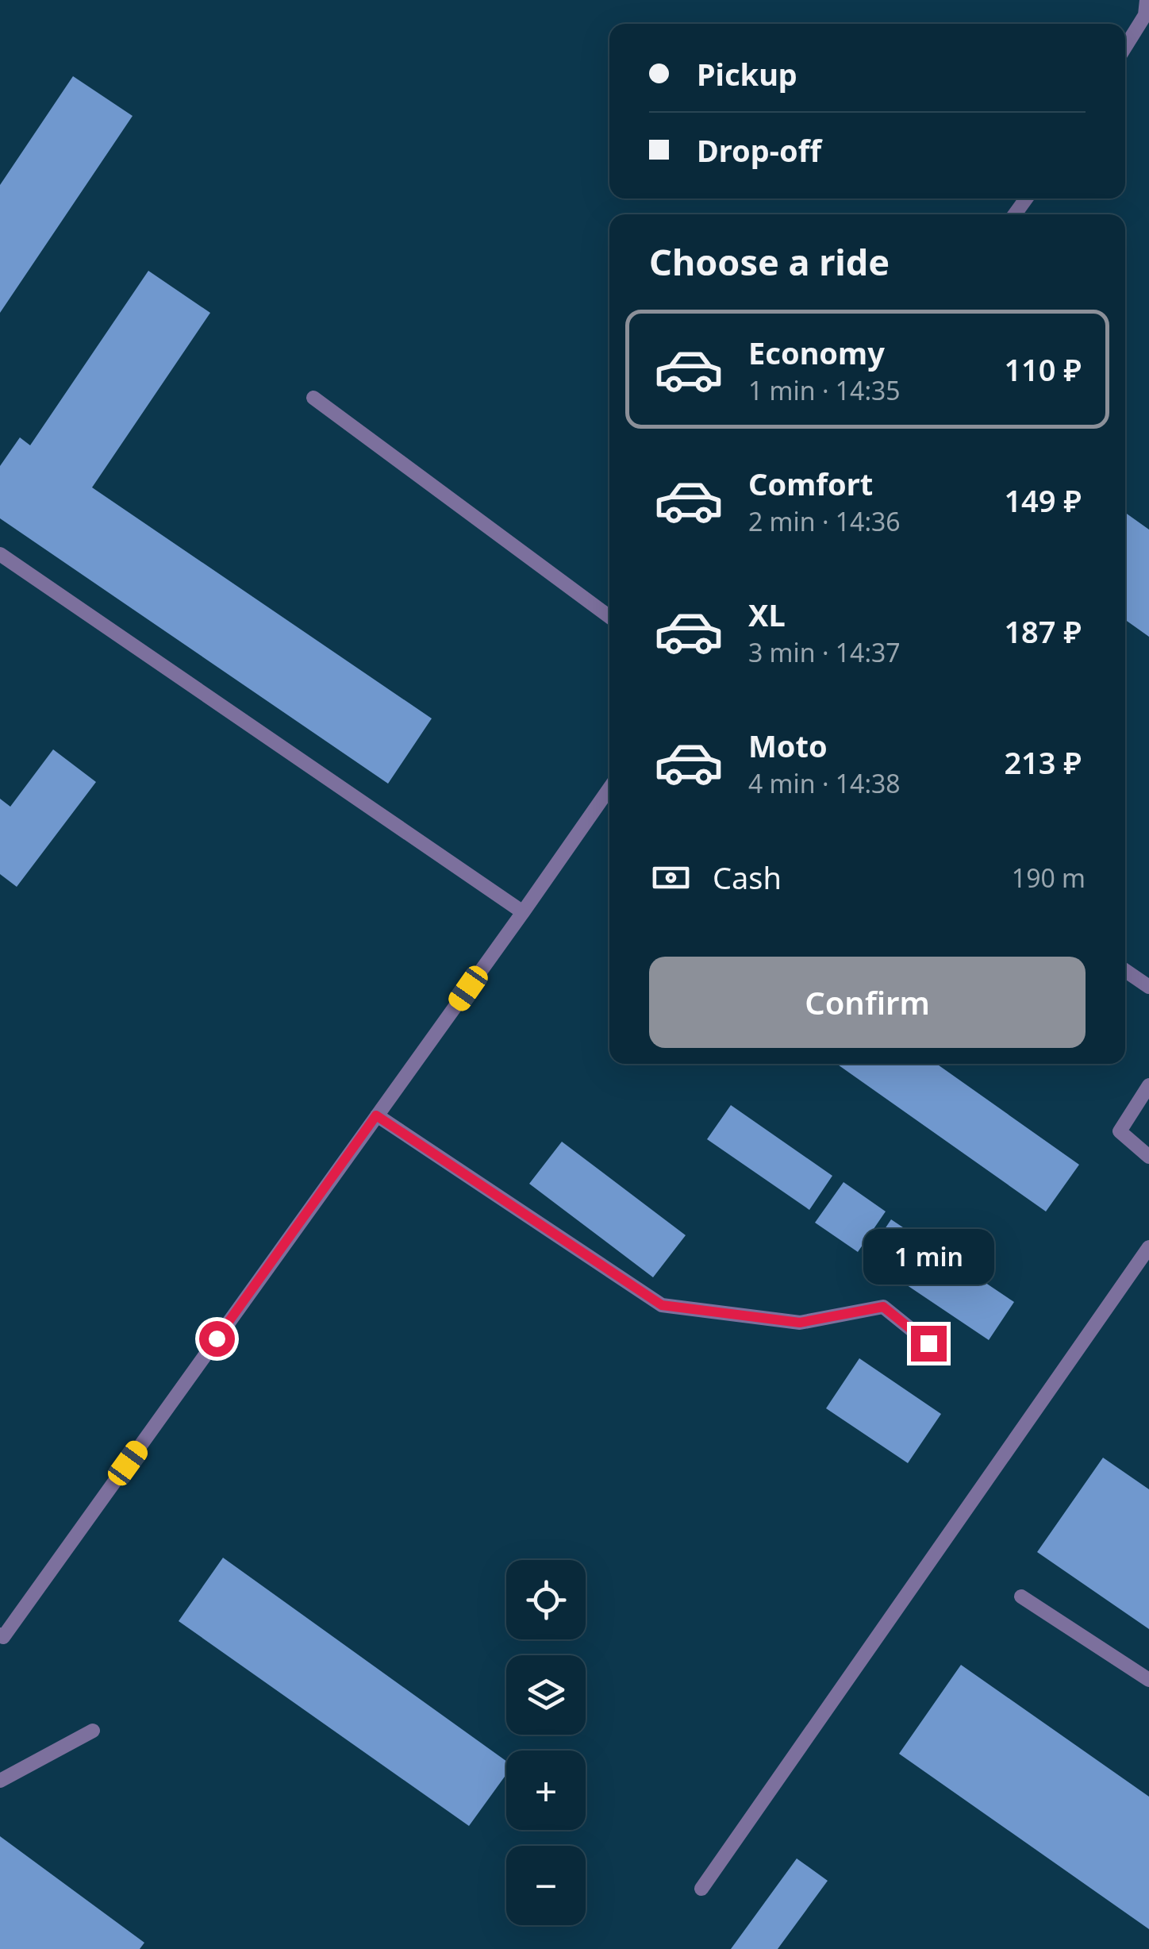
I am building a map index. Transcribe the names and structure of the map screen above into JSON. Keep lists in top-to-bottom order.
{
  "page": {
    "banner": ["Pickup", "Drop-off"],
    "heading": "Choose a ride",
    "list": [
      {
        "name": "Economy",
        "note": "1 min · 14:35",
        "value": "110 ₽"
      },
      {
        "name": "Comfort",
        "note": "2 min · 14:36",
        "value": "149 ₽"
      },
      {
        "name": "XL",
        "note": "3 min · 14:37",
        "value": "187 ₽"
      },
      {
        "name": "Moto",
        "note": "4 min · 14:38",
        "value": "213 ₽"
      }
    ],
    "pay": ["Cash", "190 m"],
    "buttons": "Confirm",
    "bubble": "1 min",
    "map_buttons": ["+", "−"]
  }
}
